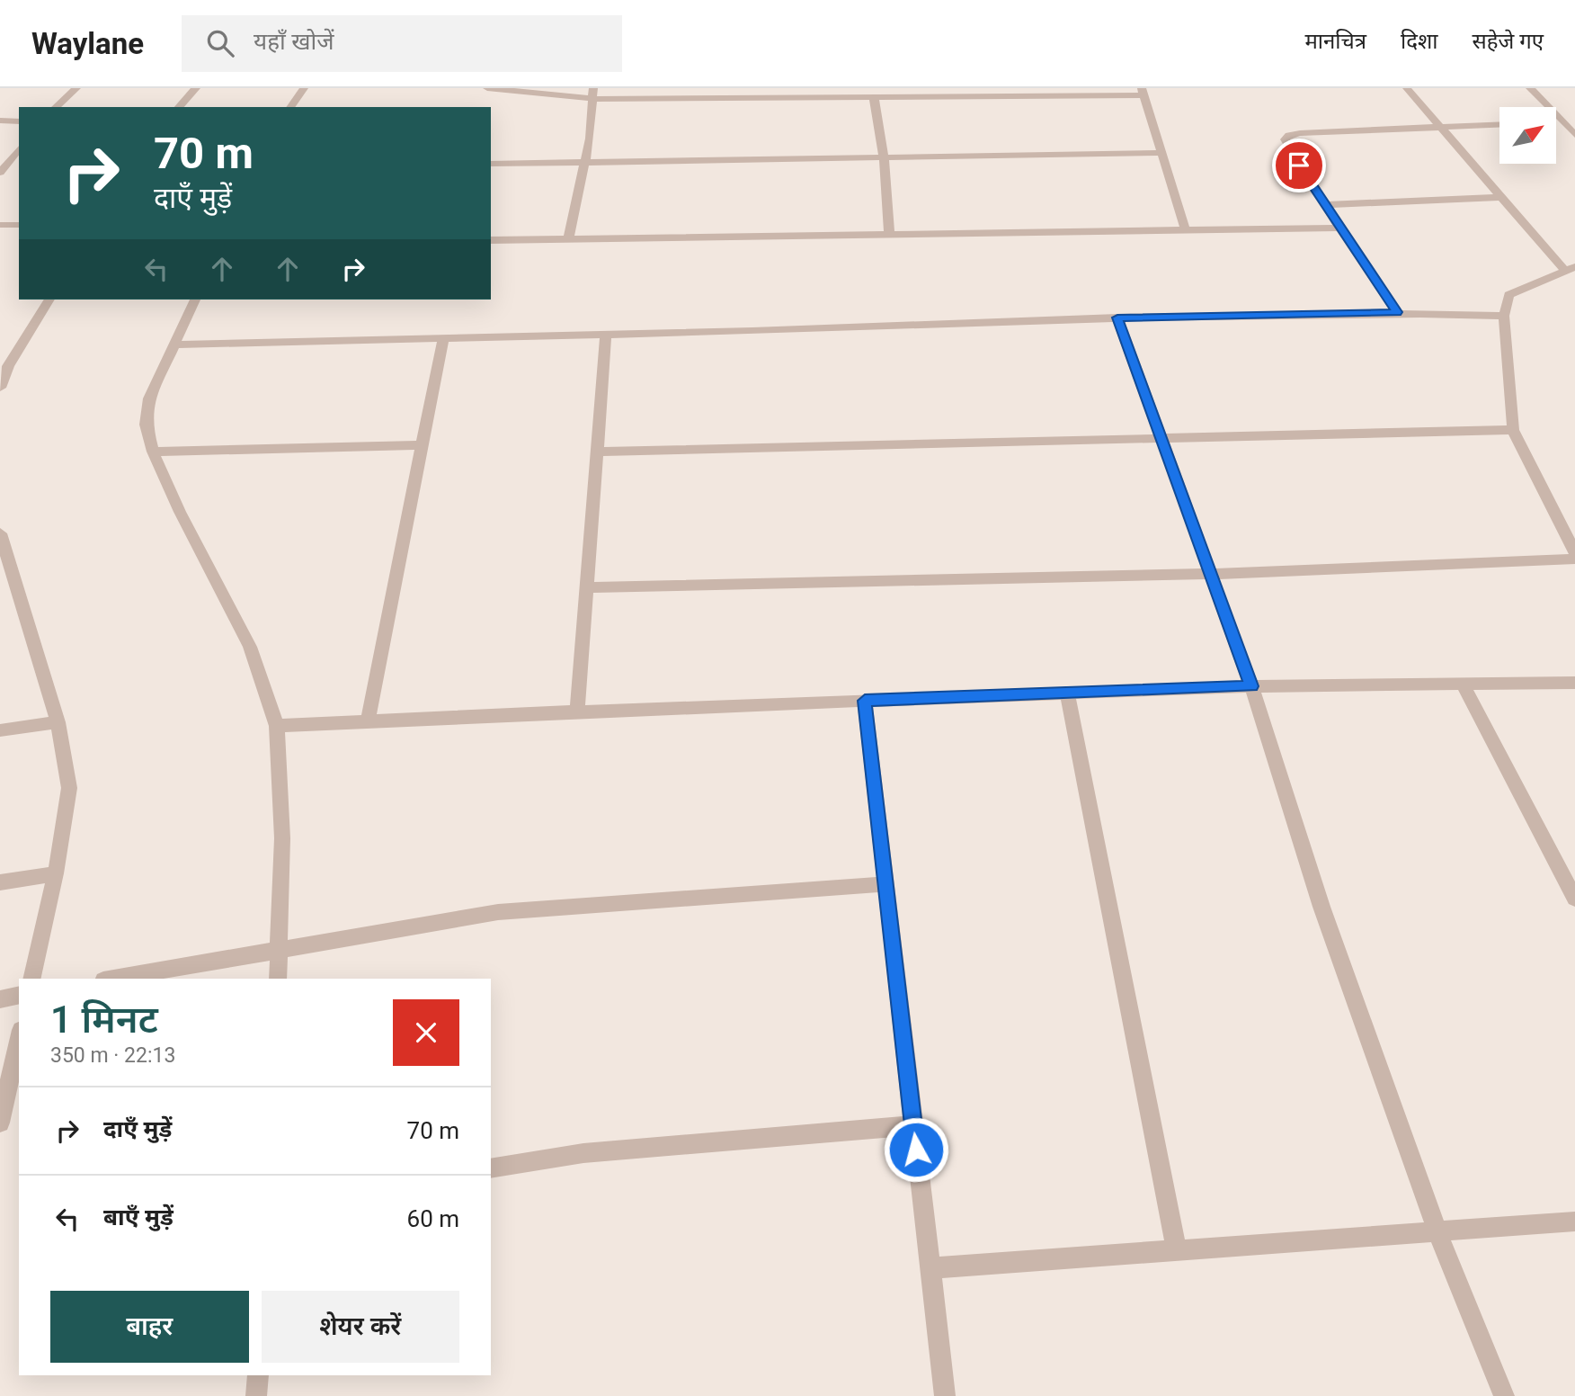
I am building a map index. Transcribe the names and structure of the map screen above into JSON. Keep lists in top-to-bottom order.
{
  "north": "top right",
  "page": {
    "header": "Waylane",
    "search": "यहाँ खोजें",
    "nav": ["मानचित्र", "दिशा", "सहेजे गए"],
    "turn": ["70 m", "दाएँ मुड़ें"],
    "heading": ["1 मिनट", "350 m · 22:13"],
    "list": [
      {
        "name": "दाएँ मुड़ें",
        "value": "70 m"
      },
      {
        "name": "बाएँ मुड़ें",
        "value": "60 m"
      }
    ],
    "buttons": ["बाहर", "शेयर करें"]
  }
}
